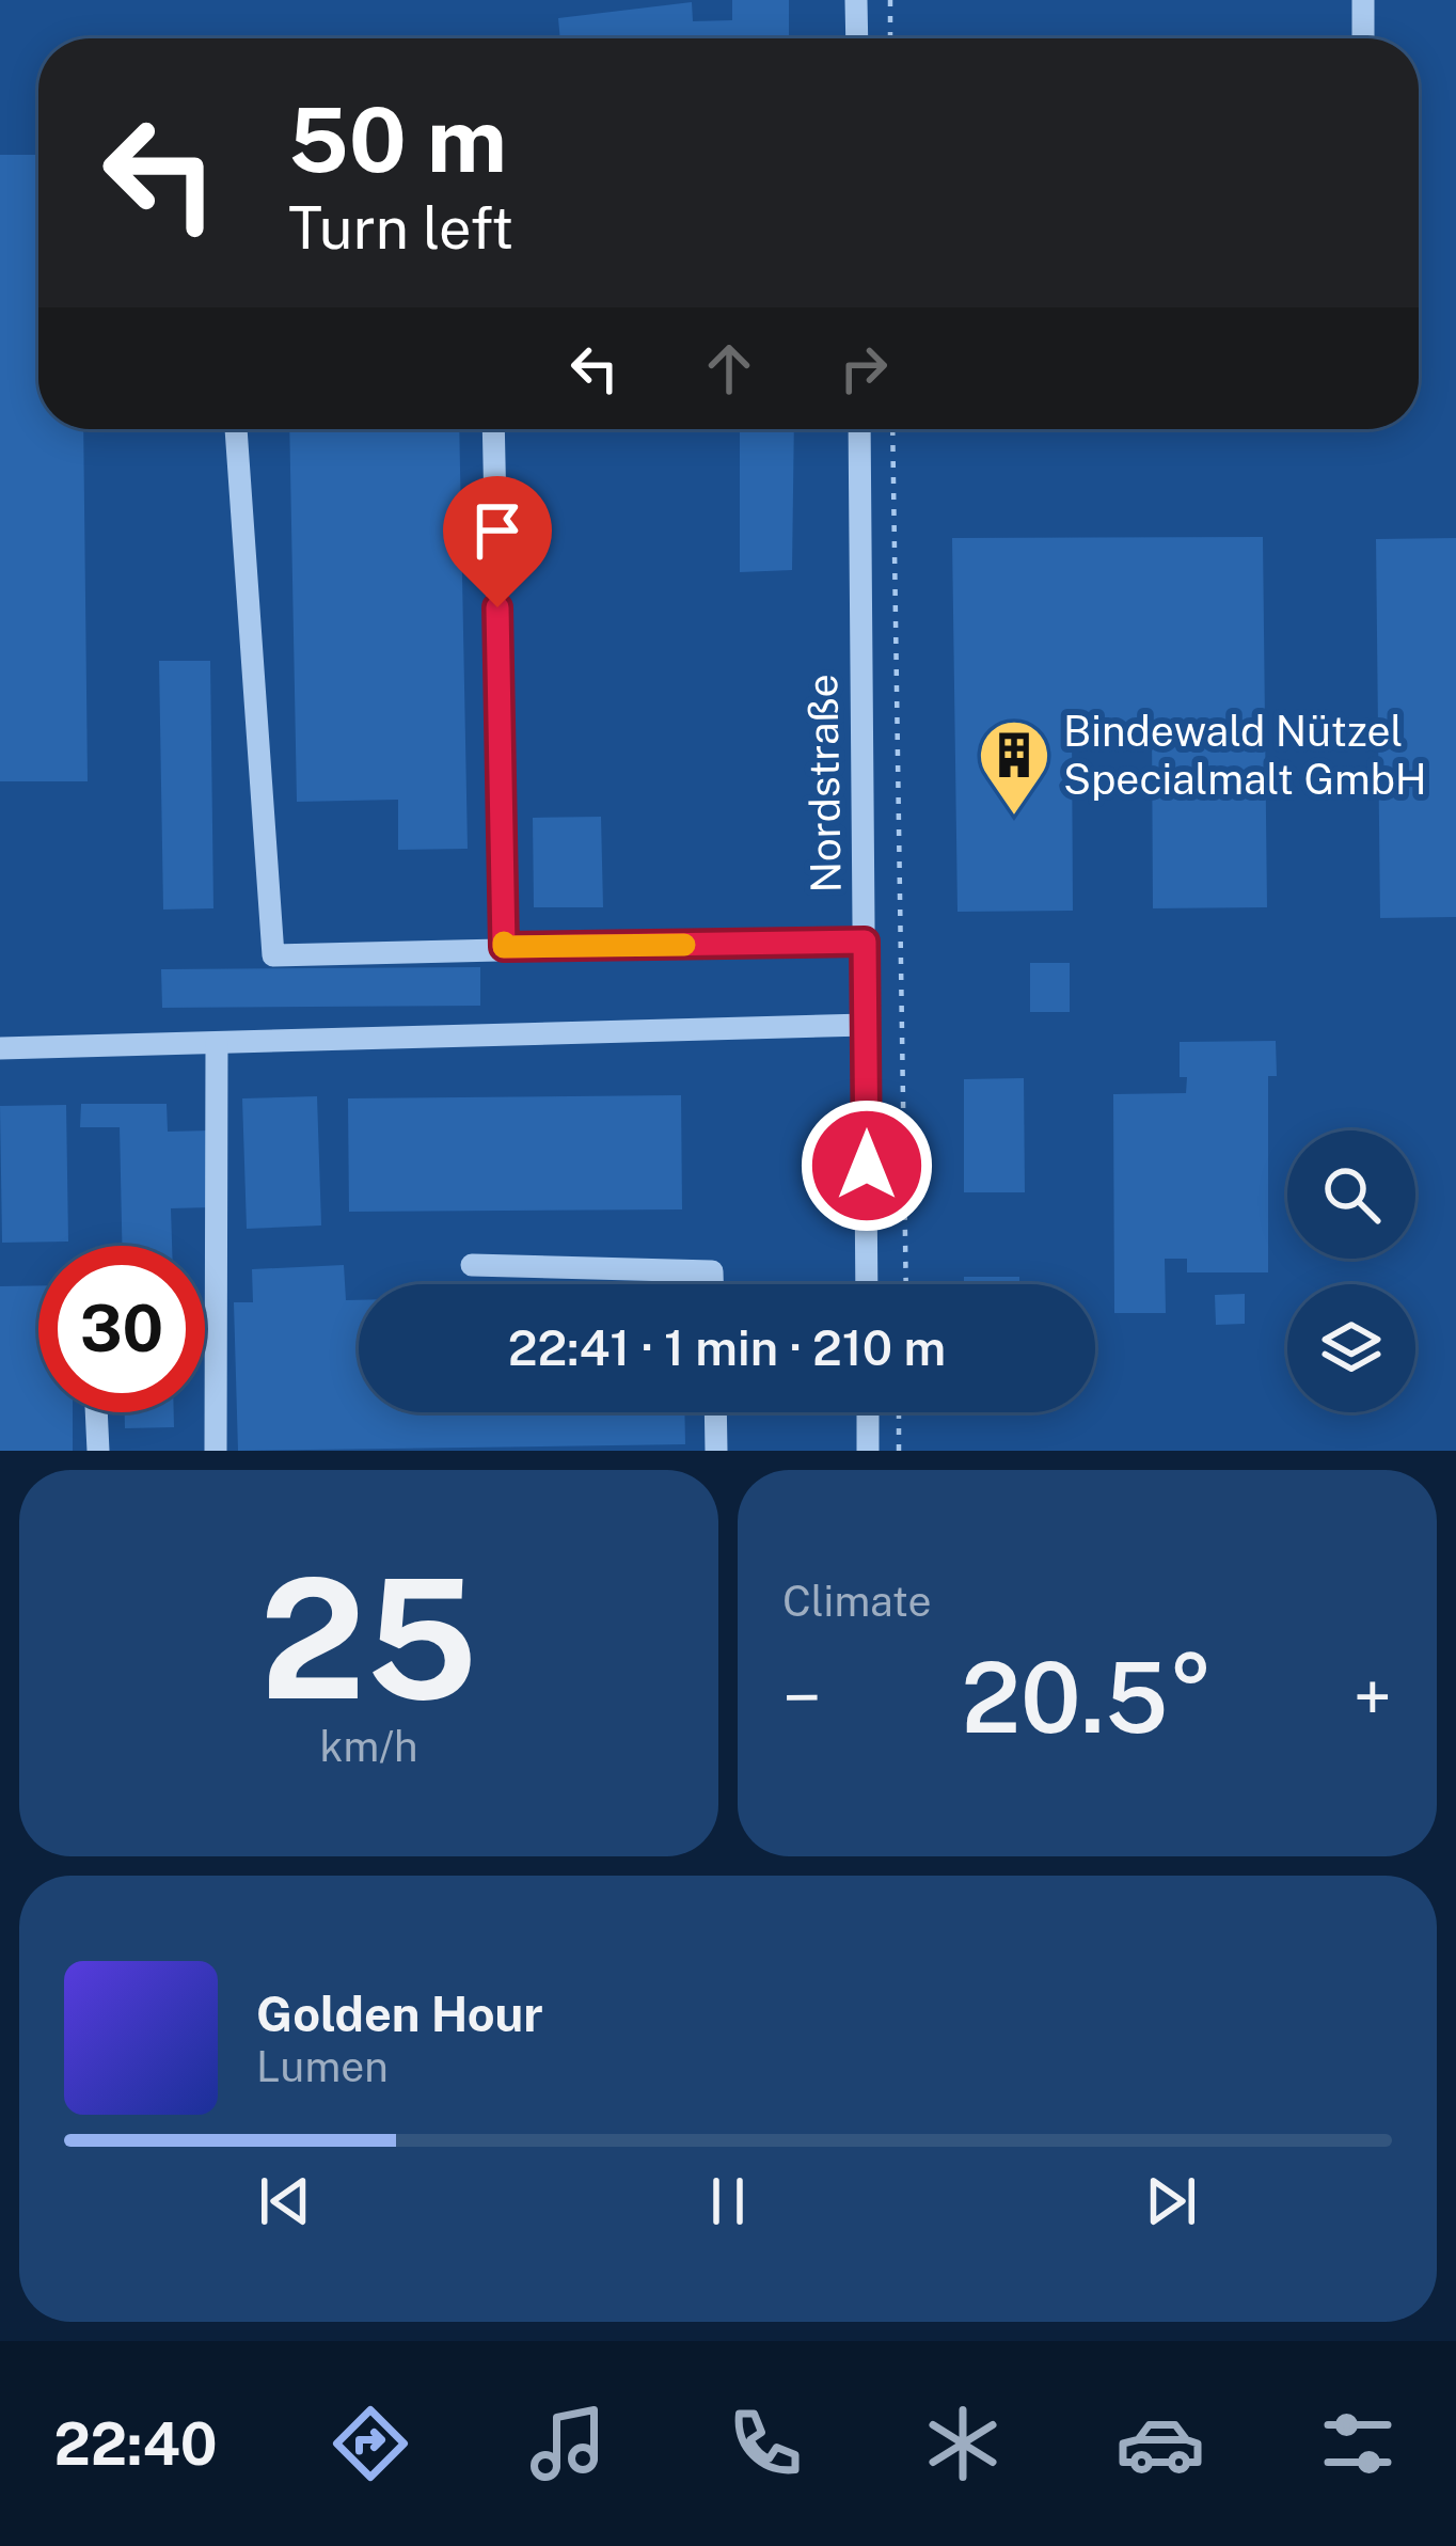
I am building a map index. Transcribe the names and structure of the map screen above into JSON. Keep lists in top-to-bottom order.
{
  "streets": {
    "street": ["Nordstraße"]
  },
  "places": {
    "building": ["Bindewald Nützel Specialmalt GmbH"]
  },
  "page": {
    "turn": ["50 m", "Turn left"],
    "limit": "30",
    "trip": "22:41 · 1 min · 210 m",
    "tile": [
      ["25", "km/h"],
      "Climate"
    ],
    "heat": ["−", "20.5°", "+"],
    "song": ["Golden Hour", "Lumen"],
    "tabs": "22:40"
  }
}
